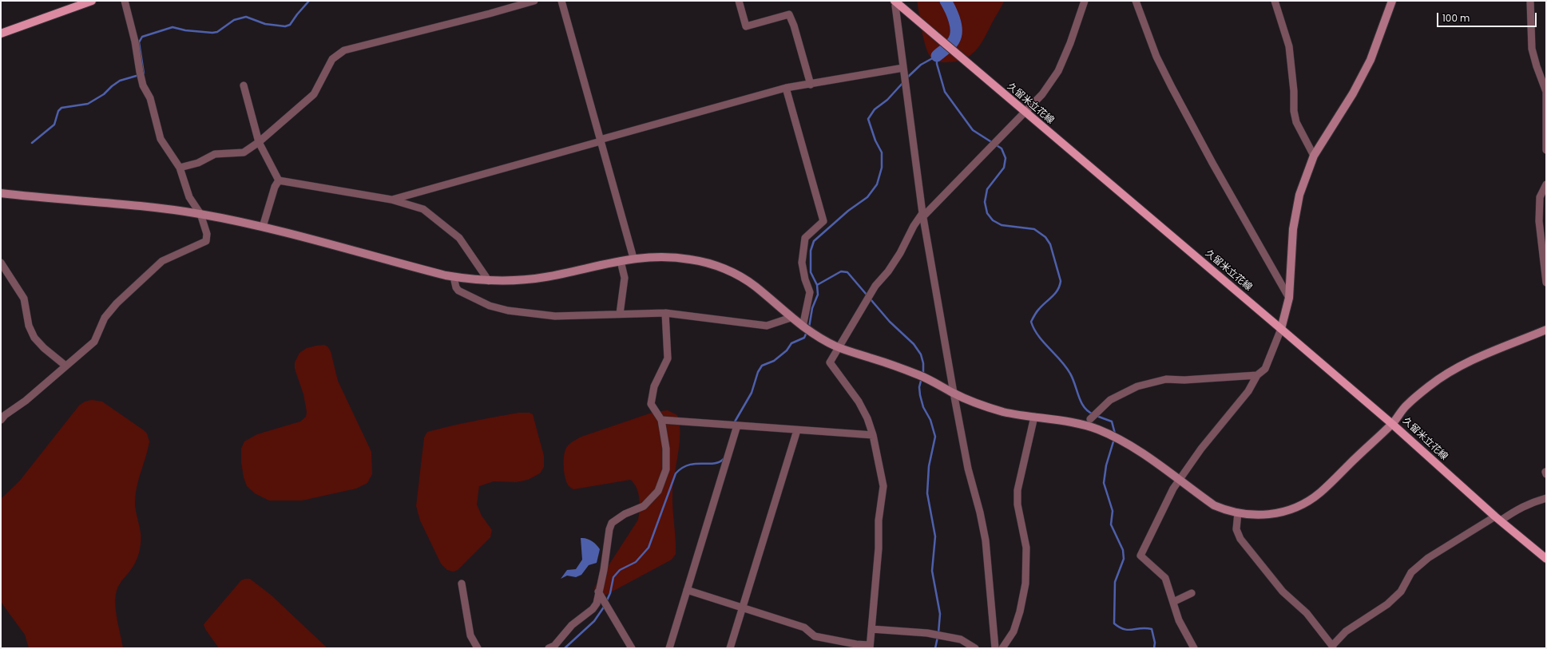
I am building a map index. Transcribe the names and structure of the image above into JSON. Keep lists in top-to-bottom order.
{
  "streets": {
    "main road": ["久留米立花線"]
  },
  "scale_bar": "100 m"
}
